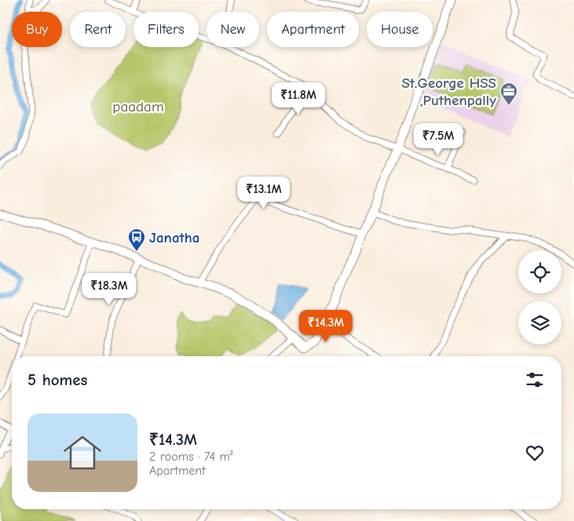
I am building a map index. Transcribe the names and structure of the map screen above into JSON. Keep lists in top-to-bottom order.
{
  "parks": ["paadam"],
  "places": {
    "office": ["St.George HSS ,Puthenpally"],
    "bus stop": ["Janatha"]
  },
  "page": {
    "chip": [
      "Buy",
      "Rent",
      "Filters",
      "New",
      "Apartment",
      "House"
    ],
    "price": [
      "₹11.8M",
      "₹7.5M",
      "₹13.1M",
      "₹18.3M",
      "₹14.3M"
    ],
    "heading": "5 homes",
    "list": [
      {
        "name": "₹14.3M",
        "note": "2 rooms · 74 m² · Apartment"
      }
    ]
  }
}
